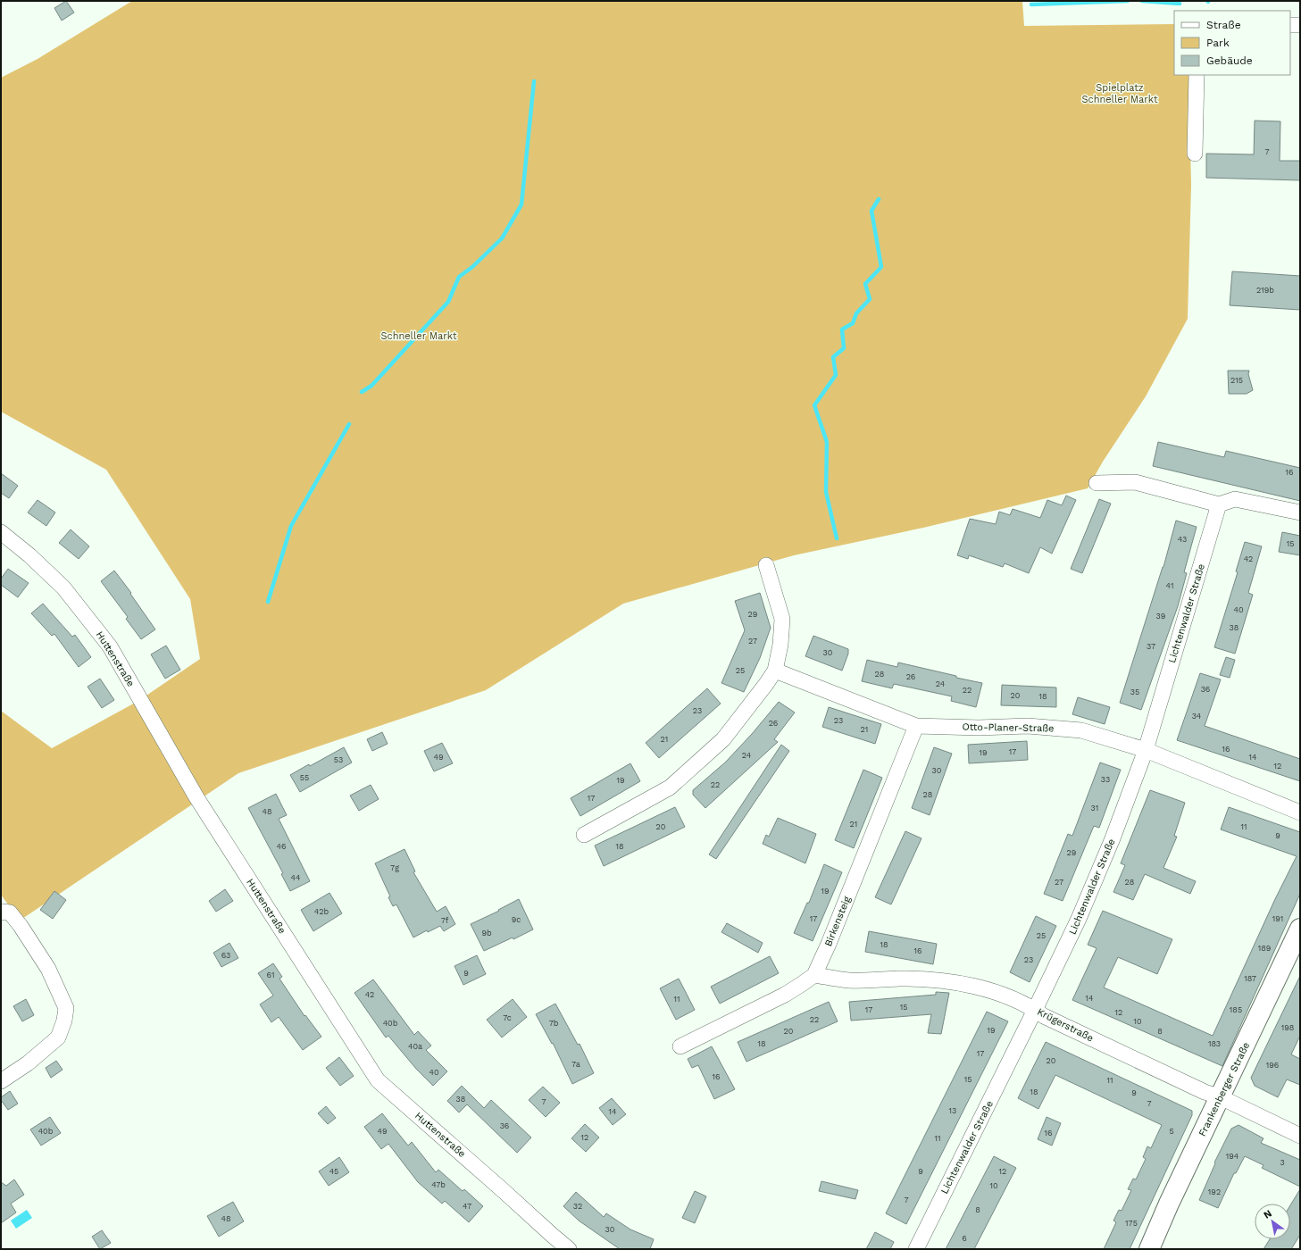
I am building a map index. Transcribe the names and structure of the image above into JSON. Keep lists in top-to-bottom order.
{
  "streets": {
    "main road": ["Frankenberger Straße"],
    "street": [
      "Lichtenwalder Straße",
      "Huttenstraße",
      "Otto-Planer-Straße",
      "Birkensteig",
      "Krügerstraße"
    ]
  },
  "crossings": [
    ["Lichtenwalder Straße", "Otto-Planer-Straße"],
    ["Lichtenwalder Straße", "Krügerstraße"],
    ["Otto-Planer-Straße", "Birkensteig"],
    ["Birkensteig", "Krügerstraße"],
    ["Krügerstraße", "Frankenberger Straße"]
  ],
  "parks": ["Spielplatz Schneller Markt", "Schneller Markt"],
  "house_numbers": [
    "7",
    "219b",
    "215",
    "16",
    "43",
    "15",
    "42",
    "41",
    "40",
    "29",
    "39",
    "38",
    "27",
    "37",
    "30",
    "25",
    "28",
    "26",
    "24",
    "36",
    "22",
    "35",
    "20",
    "18",
    "23",
    "34",
    "23",
    "26",
    "21",
    "21",
    "16",
    "17",
    "19",
    "24",
    "49",
    "14",
    "53",
    "12",
    "30",
    "55",
    "33",
    "19",
    "22",
    "28",
    "17",
    "31",
    "48",
    "21",
    "20",
    "11",
    "9",
    "46",
    "18",
    "29",
    "7g",
    "44",
    "27",
    "28",
    "19",
    "42b",
    "17",
    "191",
    "9c",
    "7f",
    "9b",
    "25",
    "18",
    "189",
    "16",
    "63",
    "23",
    "9",
    "61",
    "187",
    "42",
    "14",
    "11",
    "15",
    "17",
    "185",
    "12",
    "7c",
    "22",
    "10",
    "40b",
    "7b",
    "198",
    "19",
    "20",
    "8",
    "18",
    "183",
    "40a",
    "17",
    "20",
    "7a",
    "196",
    "40",
    "16",
    "15",
    "11",
    "18",
    "9",
    "38",
    "7",
    "7",
    "13",
    "14",
    "36",
    "40b",
    "49",
    "5",
    "16",
    "12",
    "11",
    "194",
    "3",
    "45",
    "9",
    "12",
    "47b",
    "10",
    "192",
    "7",
    "47",
    "32",
    "8",
    "48",
    "175",
    "30",
    "6"
  ],
  "legend": ["Straße", "Park", "Gebäude"],
  "north": "top left"
}
